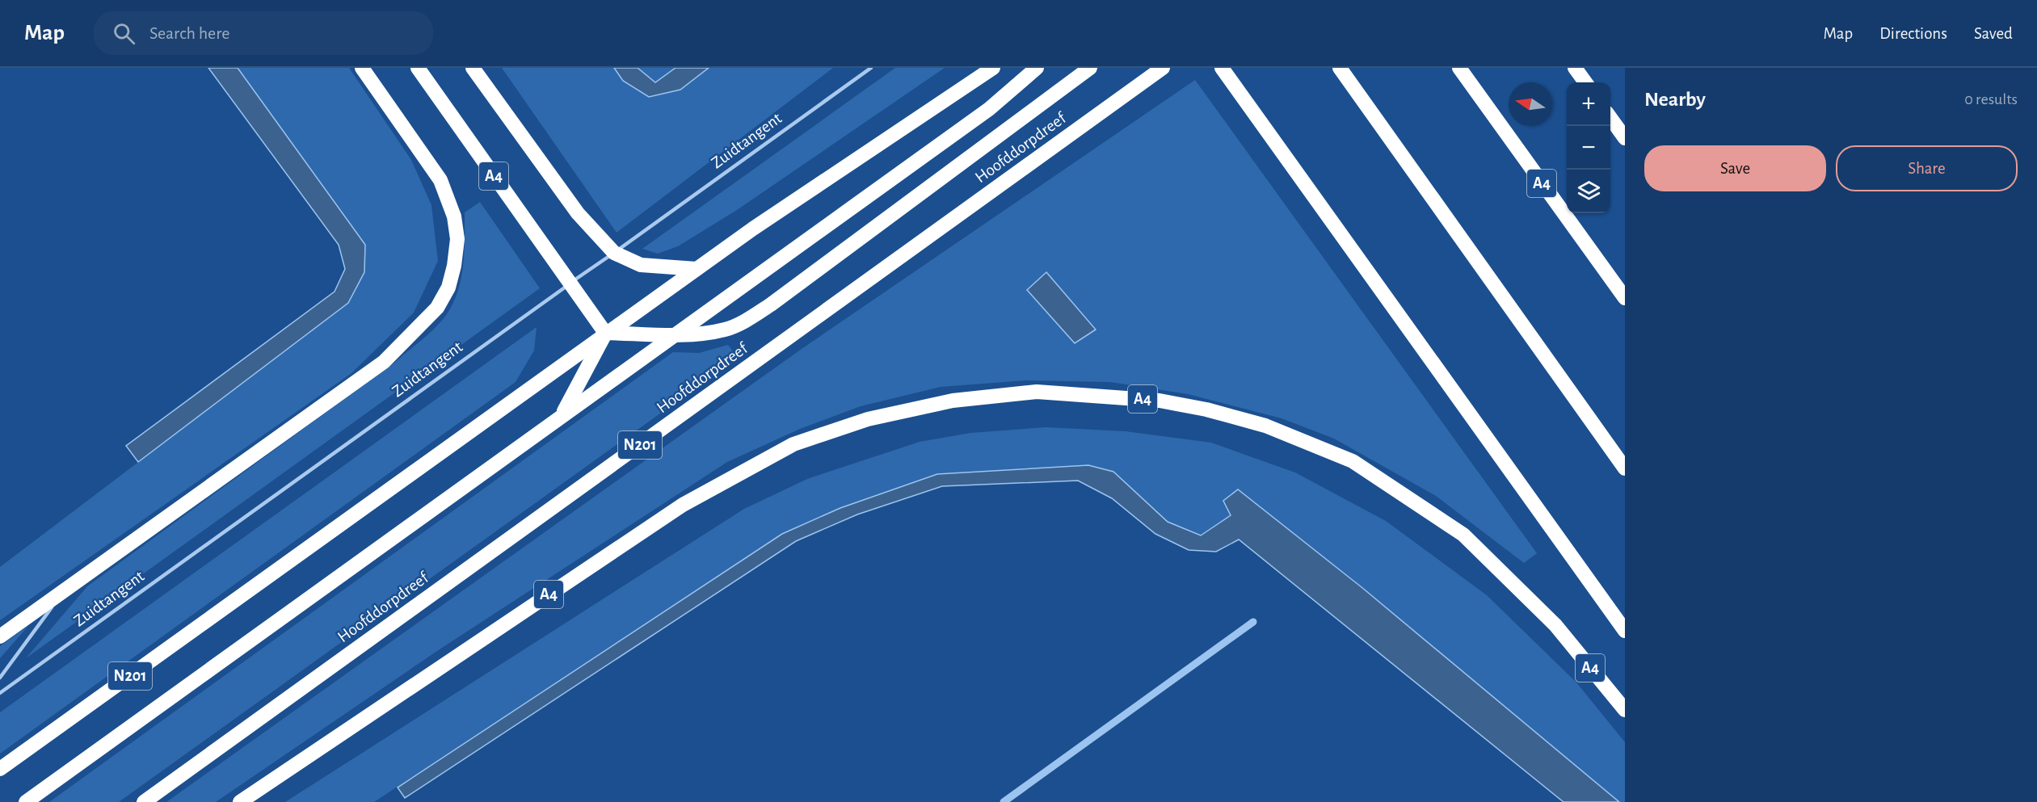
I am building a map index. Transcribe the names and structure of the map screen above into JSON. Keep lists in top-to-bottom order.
{
  "streets": {
    "highway": ["Hoofddorpdreef", "A4", "N201"],
    "lane": ["Zuidtangent"]
  },
  "crossings": [
    ["Zuidtangent", "A4"],
    ["Hoofddorpdreef", "N201"]
  ],
  "north": "left",
  "page": {
    "header": "Map",
    "search": "Search here",
    "nav": ["Map", "Directions", "Saved"],
    "heading": ["Nearby", "0 results"],
    "map_buttons": ["+", "−"],
    "buttons": ["Save", "Share"]
  }
}
